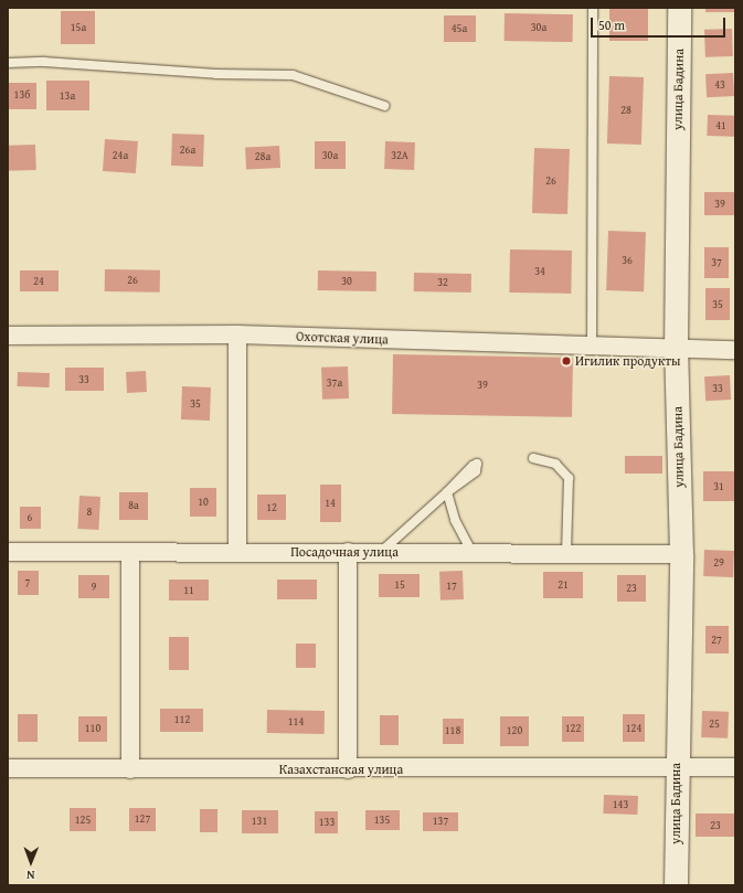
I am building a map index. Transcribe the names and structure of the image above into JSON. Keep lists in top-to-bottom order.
{
  "streets": {
    "street": [
      "улица Бадина",
      "Охотская улица",
      "Посадочная улица",
      "Казахстанская улица"
    ]
  },
  "crossings": [
    ["улица Бадина", "Охотская улица"],
    ["улица Бадина", "Посадочная улица"],
    ["улица Бадина", "Казахстанская улица"]
  ],
  "places": ["Игилик продукты"],
  "house_numbers": [
    "15а",
    "30а",
    "45а",
    "43",
    "13б",
    "13а",
    "28",
    "41",
    "26а",
    "24а",
    "30а",
    "32А",
    "28а",
    "26",
    "39",
    "36",
    "37",
    "34",
    "26",
    "24",
    "30",
    "32",
    "35",
    "33",
    "37а",
    "39",
    "33",
    "35",
    "31",
    "10",
    "14",
    "8а",
    "12",
    "8",
    "6",
    "29",
    "7",
    "15",
    "21",
    "17",
    "9",
    "23",
    "11",
    "27",
    "112",
    "114",
    "25",
    "110",
    "122",
    "124",
    "118",
    "120",
    "143",
    "127",
    "125",
    "135",
    "131",
    "137",
    "133",
    "23"
  ],
  "scale_bar": "50 m",
  "north": "bottom"
}
